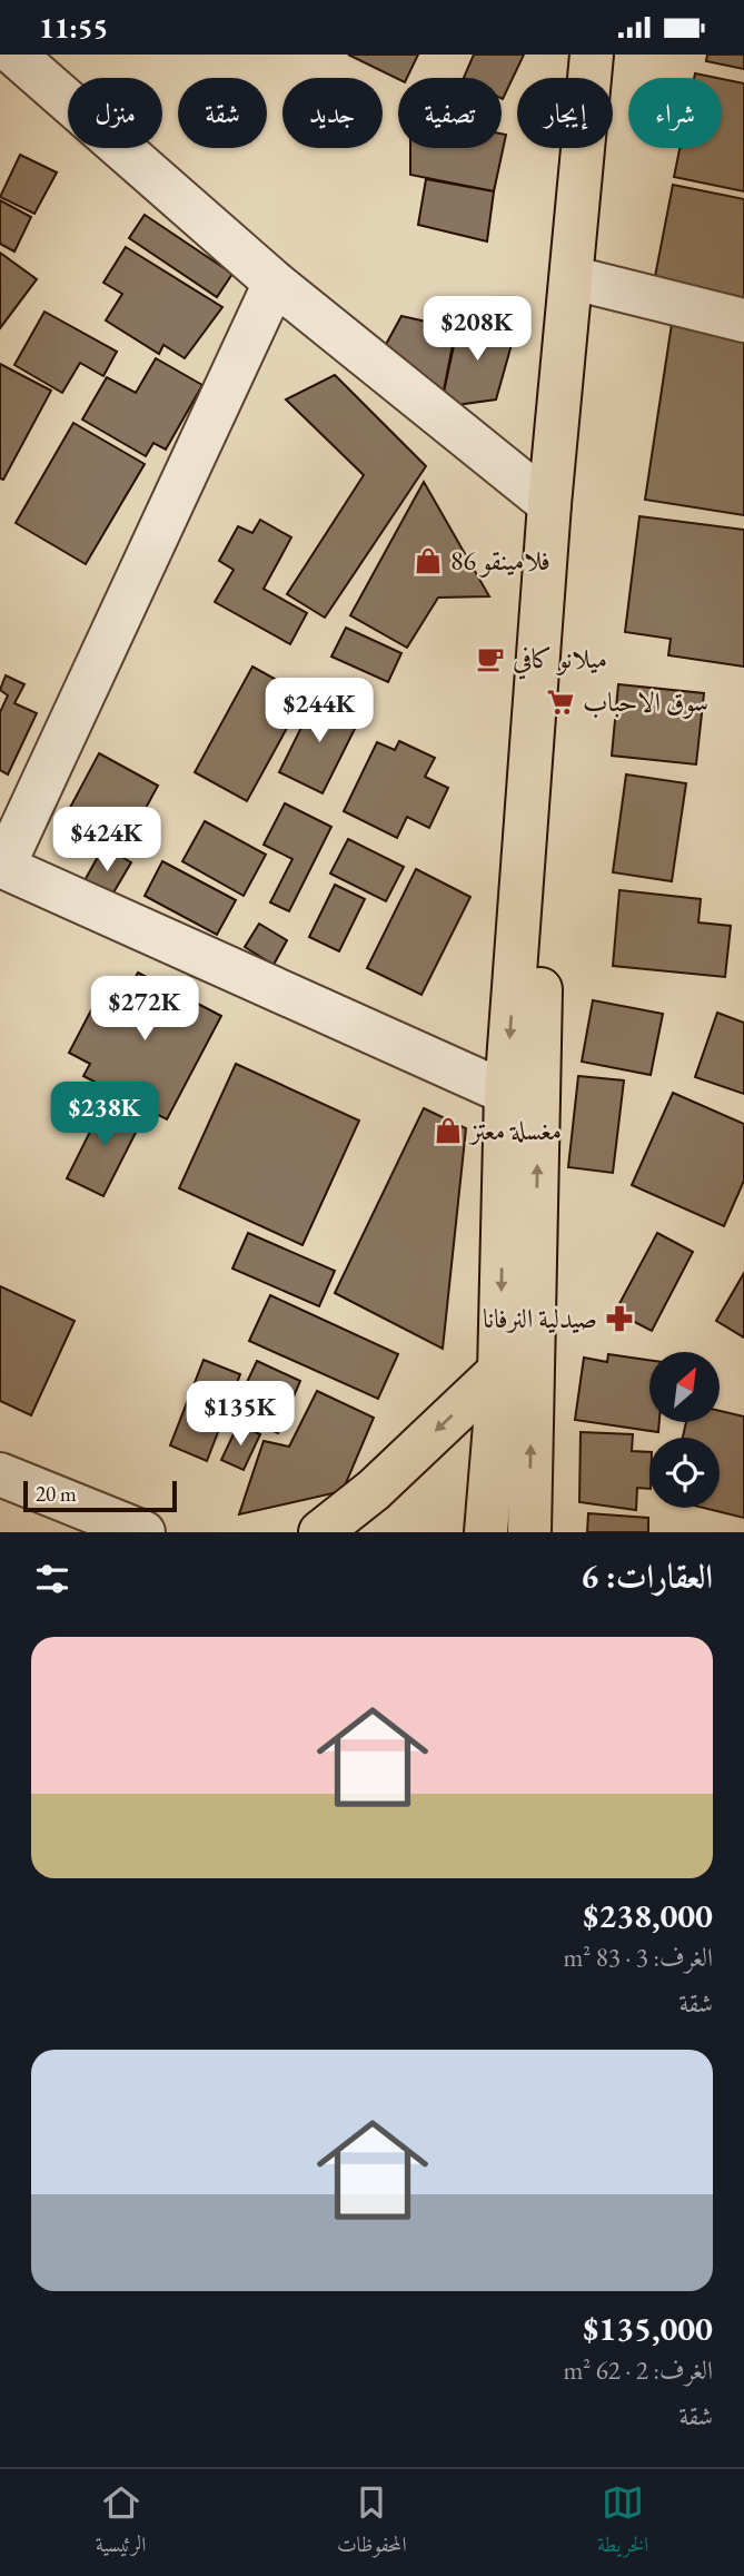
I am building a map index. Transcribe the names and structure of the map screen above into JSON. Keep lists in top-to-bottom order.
{
  "places": {
    "shop": ["فلامينقو 86", "مغسلة معتز"],
    "cafe": ["ميلانو كافي"],
    "supermarket": ["سوق الاحباب"],
    "pharmacy": ["صيدلية النرفانا"]
  },
  "scale_bar": "20 m",
  "north": "top right",
  "page": {
    "status": "11:55",
    "chip": [
      "شراء",
      "إيجار",
      "تصفية",
      "جديد",
      "شقة",
      "منزل"
    ],
    "price": [
      "$208K",
      "$244K",
      "$424K",
      "$272K",
      "$238K",
      "$135K"
    ],
    "scale": "20 m",
    "heading": "العقارات: 6",
    "list": [
      {
        "name": "$238,000",
        "note": "الغرف: 3 · 83 m² · شقة"
      },
      {
        "name": "$135,000",
        "note": "الغرف: 2 · 62 m² · شقة"
      }
    ],
    "tabs": ["الخريطة", "المحفوظات", "الرئيسية"]
  }
}
